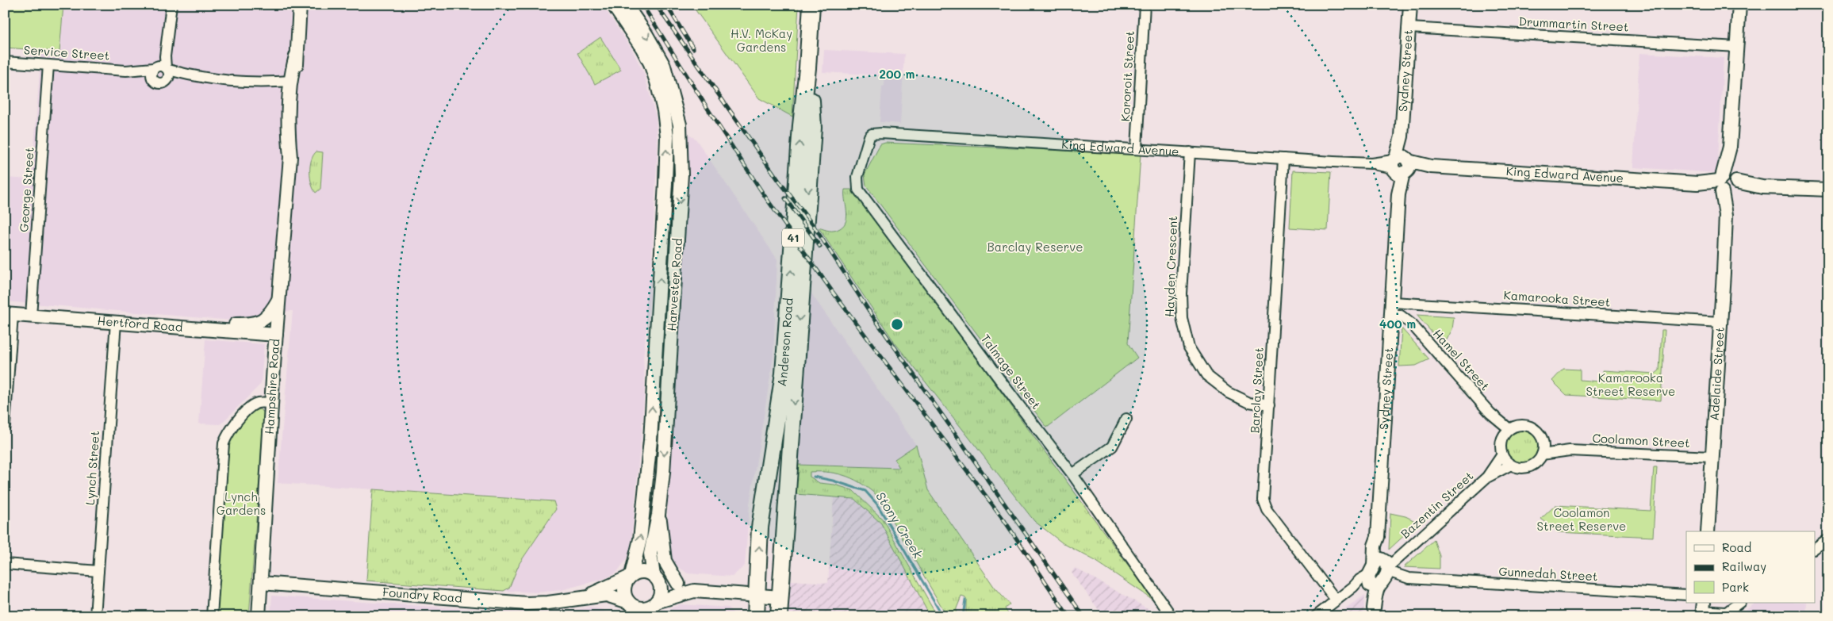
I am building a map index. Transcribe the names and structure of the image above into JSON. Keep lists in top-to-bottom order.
{
  "streets": {
    "main road": ["41", "Anderson Road"],
    "street": [
      "Drummartin Street",
      "Service Street",
      "Sydney Street",
      "Kororoit Street",
      "King Edward Avenue",
      "George Street",
      "Hayden Crescent",
      "Harvester Road",
      "Kamarooka Street",
      "Hertford Road",
      "Hamel Street",
      "Talmage Street",
      "Adelaide Street",
      "Hampshire Road",
      "Barclay Street",
      "Coolamon Street",
      "Lynch Street",
      "Bazentin Street",
      "Gunnedah Street",
      "Foundry Road"
    ]
  },
  "crossings": [
    ["Drummartin Street", "Sydney Street"],
    ["Drummartin Street", "Adelaide Street"],
    ["Service Street", "George Street"],
    ["Service Street", "Hampshire Road"],
    ["Sydney Street", "King Edward Avenue"],
    ["Sydney Street", "Kamarooka Street"],
    ["Sydney Street", "Hamel Street"],
    ["Sydney Street", "Bazentin Street"],
    ["Sydney Street", "Gunnedah Street"],
    ["Kororoit Street", "King Edward Avenue"],
    ["King Edward Avenue", "Hayden Crescent"],
    ["King Edward Avenue", "Talmage Street"],
    ["King Edward Avenue", "Adelaide Street"],
    ["King Edward Avenue", "Barclay Street"],
    ["George Street", "Hertford Road"],
    ["Hayden Crescent", "Barclay Street"],
    ["Harvester Road", "Foundry Road"],
    ["Kamarooka Street", "Adelaide Street"],
    ["Hertford Road", "Hampshire Road"],
    ["Hertford Road", "Lynch Street"],
    ["Hamel Street", "Coolamon Street"],
    ["Hamel Street", "Bazentin Street"],
    ["Adelaide Street", "Coolamon Street"],
    ["Hampshire Road", "Foundry Road"],
    ["Coolamon Street", "Bazentin Street"],
    ["Bazentin Street", "Gunnedah Street"]
  ],
  "water": ["Stony Creek"],
  "parks": [
    "H.V. McKay Gardens",
    "Barclay Reserve",
    "Kamarooka Street Reserve",
    "Lynch Gardens",
    "Coolamon Street Reserve"
  ],
  "legend": ["Road", "Railway", "Park"],
  "rings": ["200 m", "400 m"]
}
